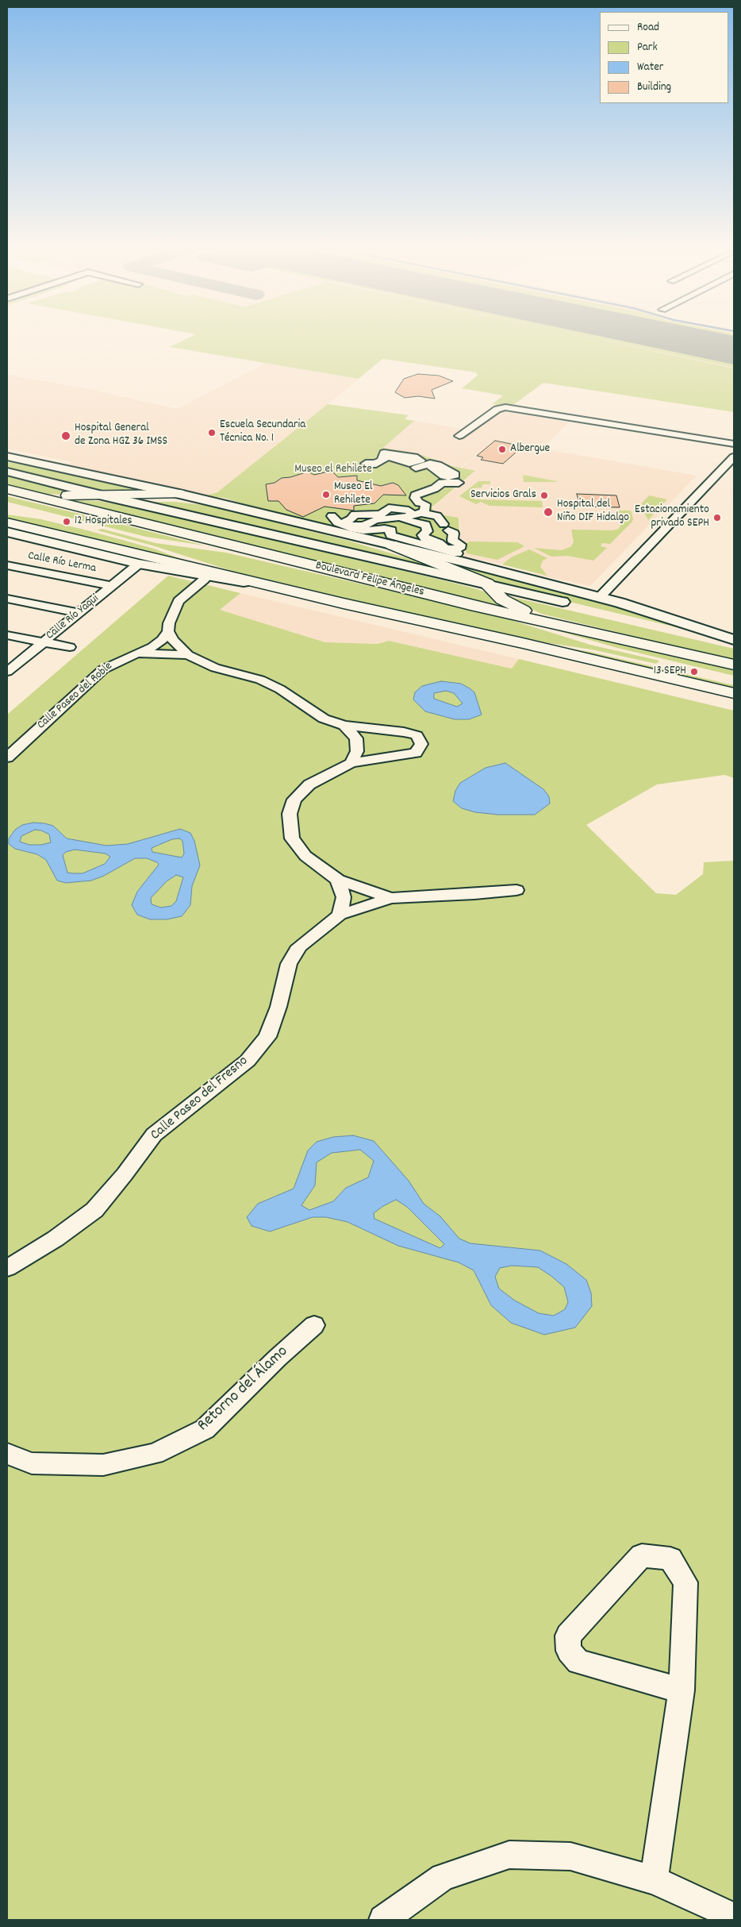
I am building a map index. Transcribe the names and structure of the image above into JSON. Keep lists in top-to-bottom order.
{
  "streets": {
    "highway": ["Boulevard Felipe Ángeles"],
    "street": [
      "Calle Río Lerma",
      "Calle Río Yaqui",
      "Calle Paseo del Roble",
      "Calle Paseo del Fresno",
      "Retorno del Álamo"
    ]
  },
  "crossings": [
    ["Calle Río Lerma", "Calle Río Yaqui"],
    ["Boulevard Felipe Ángeles", "Calle Río Yaqui"]
  ],
  "parks": ["Museo el Rehilete"],
  "places": [
    "Escuela Secundaria Técnica No. 1",
    "Hospital General de Zona HGZ 36 IMSS",
    "Albergue",
    "Museo El Rehilete",
    "Servicios Grals",
    "Hospital del Niño DIF Hidalgo",
    "Estacionamiento privado SEPH",
    "12 Hospitales",
    "13 SEPH"
  ],
  "legend": [
    "Road",
    "Park",
    "Water",
    "Building"
  ]
}
